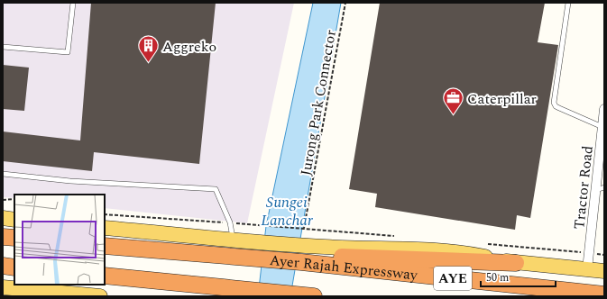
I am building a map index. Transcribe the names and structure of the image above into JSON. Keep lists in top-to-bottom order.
{
  "streets": {
    "highway": ["Ayer Rajah Expressway", "AYE"],
    "street": ["Tractor Road"],
    "path": ["Jurong Park Connector"]
  },
  "water": ["Sungei Lanchar"],
  "places": {
    "building": ["Aggreko"],
    "office": ["Caterpillar"]
  },
  "scale_bar": "50 m"
}
